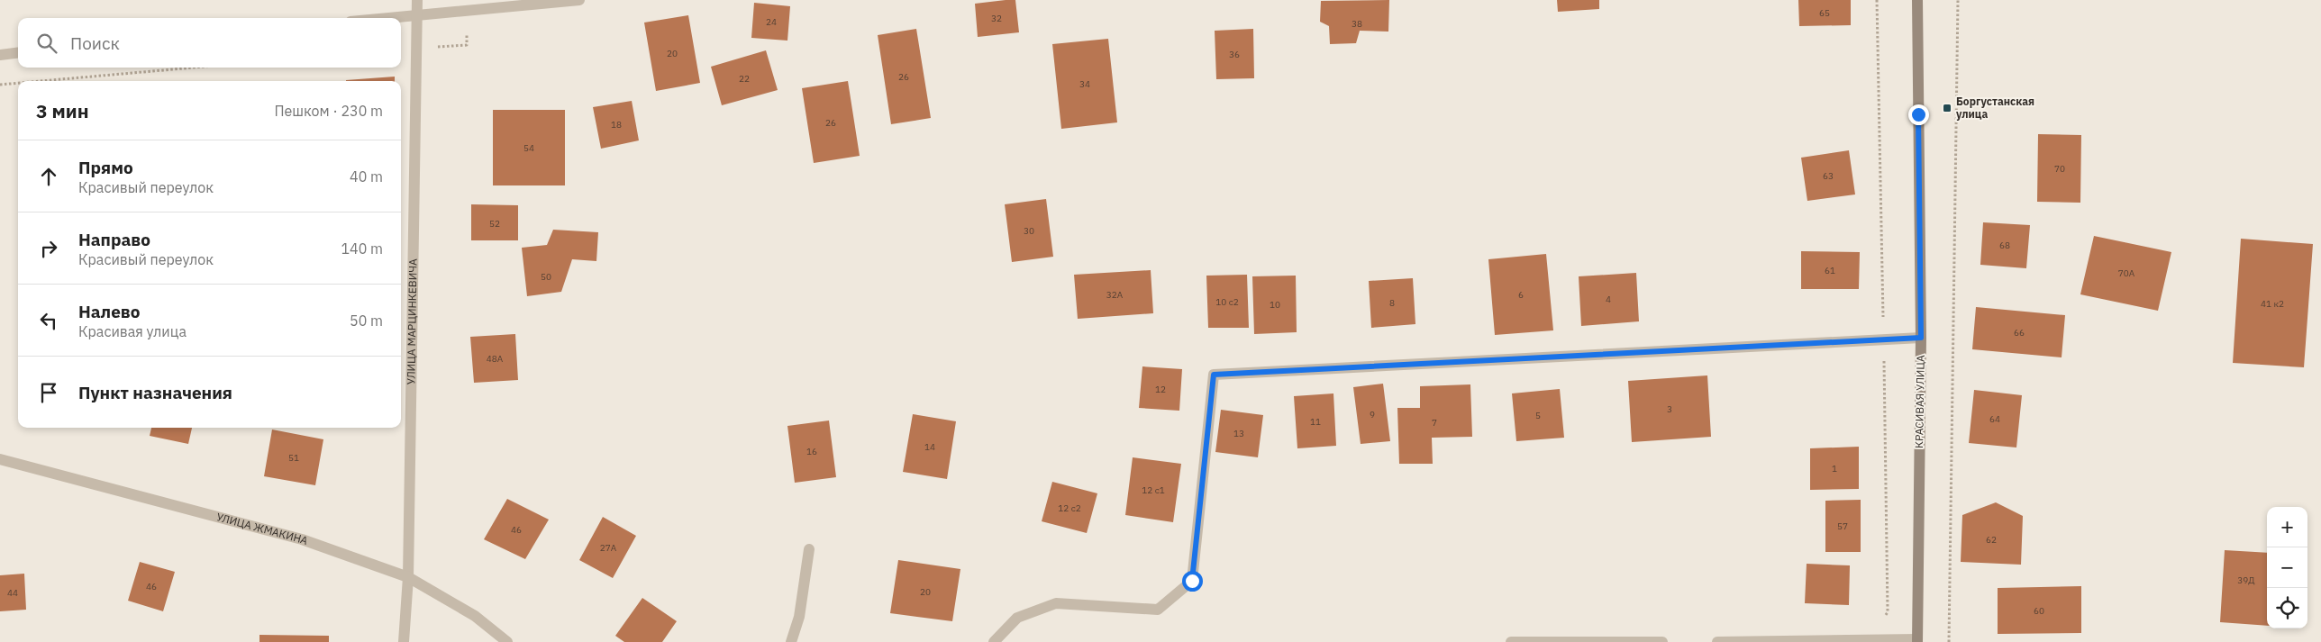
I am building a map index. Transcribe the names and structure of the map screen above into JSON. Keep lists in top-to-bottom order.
{
  "streets": {
    "main road": ["КРАСИВАЯ УЛИЦА"],
    "street": ["УЛИЦА МАРЦИНКЕВИЧА", "УЛИЦА ЖМАКИНА"]
  },
  "crossings": [
    ["УЛИЦА МАРЦИНКЕВИЧА", "УЛИЦА ЖМАКИНА"]
  ],
  "places": {
    "transit": ["Боргустанская улица"]
  },
  "house_numbers": [
    "65",
    "32",
    "24",
    "38",
    "20",
    "36",
    "26",
    "22",
    "34",
    "26",
    "18",
    "54",
    "70",
    "63",
    "52",
    "30",
    "68",
    "61",
    "70А",
    "50",
    "32А",
    "6",
    "4",
    "10 с2",
    "8",
    "41 к2",
    "10",
    "66",
    "48А",
    "12",
    "3",
    "9",
    "5",
    "64",
    "11",
    "7",
    "13",
    "14",
    "16",
    "51",
    "1",
    "12 с1",
    "12 с2",
    "57",
    "46",
    "62",
    "27А",
    "39Д",
    "46",
    "20",
    "44",
    "60"
  ],
  "page": {
    "search": "Поиск",
    "heading": ["3 мин", "Пешком · 230 m"],
    "list": [
      ["Прямо", "Красивый переулок", "40 m"],
      ["Направо", "Красивый переулок", "140 m"],
      ["Налево", "Красивая улица", "50 m"],
      "Пункт назначения"
    ],
    "map_buttons": ["+", "−"]
  }
}
